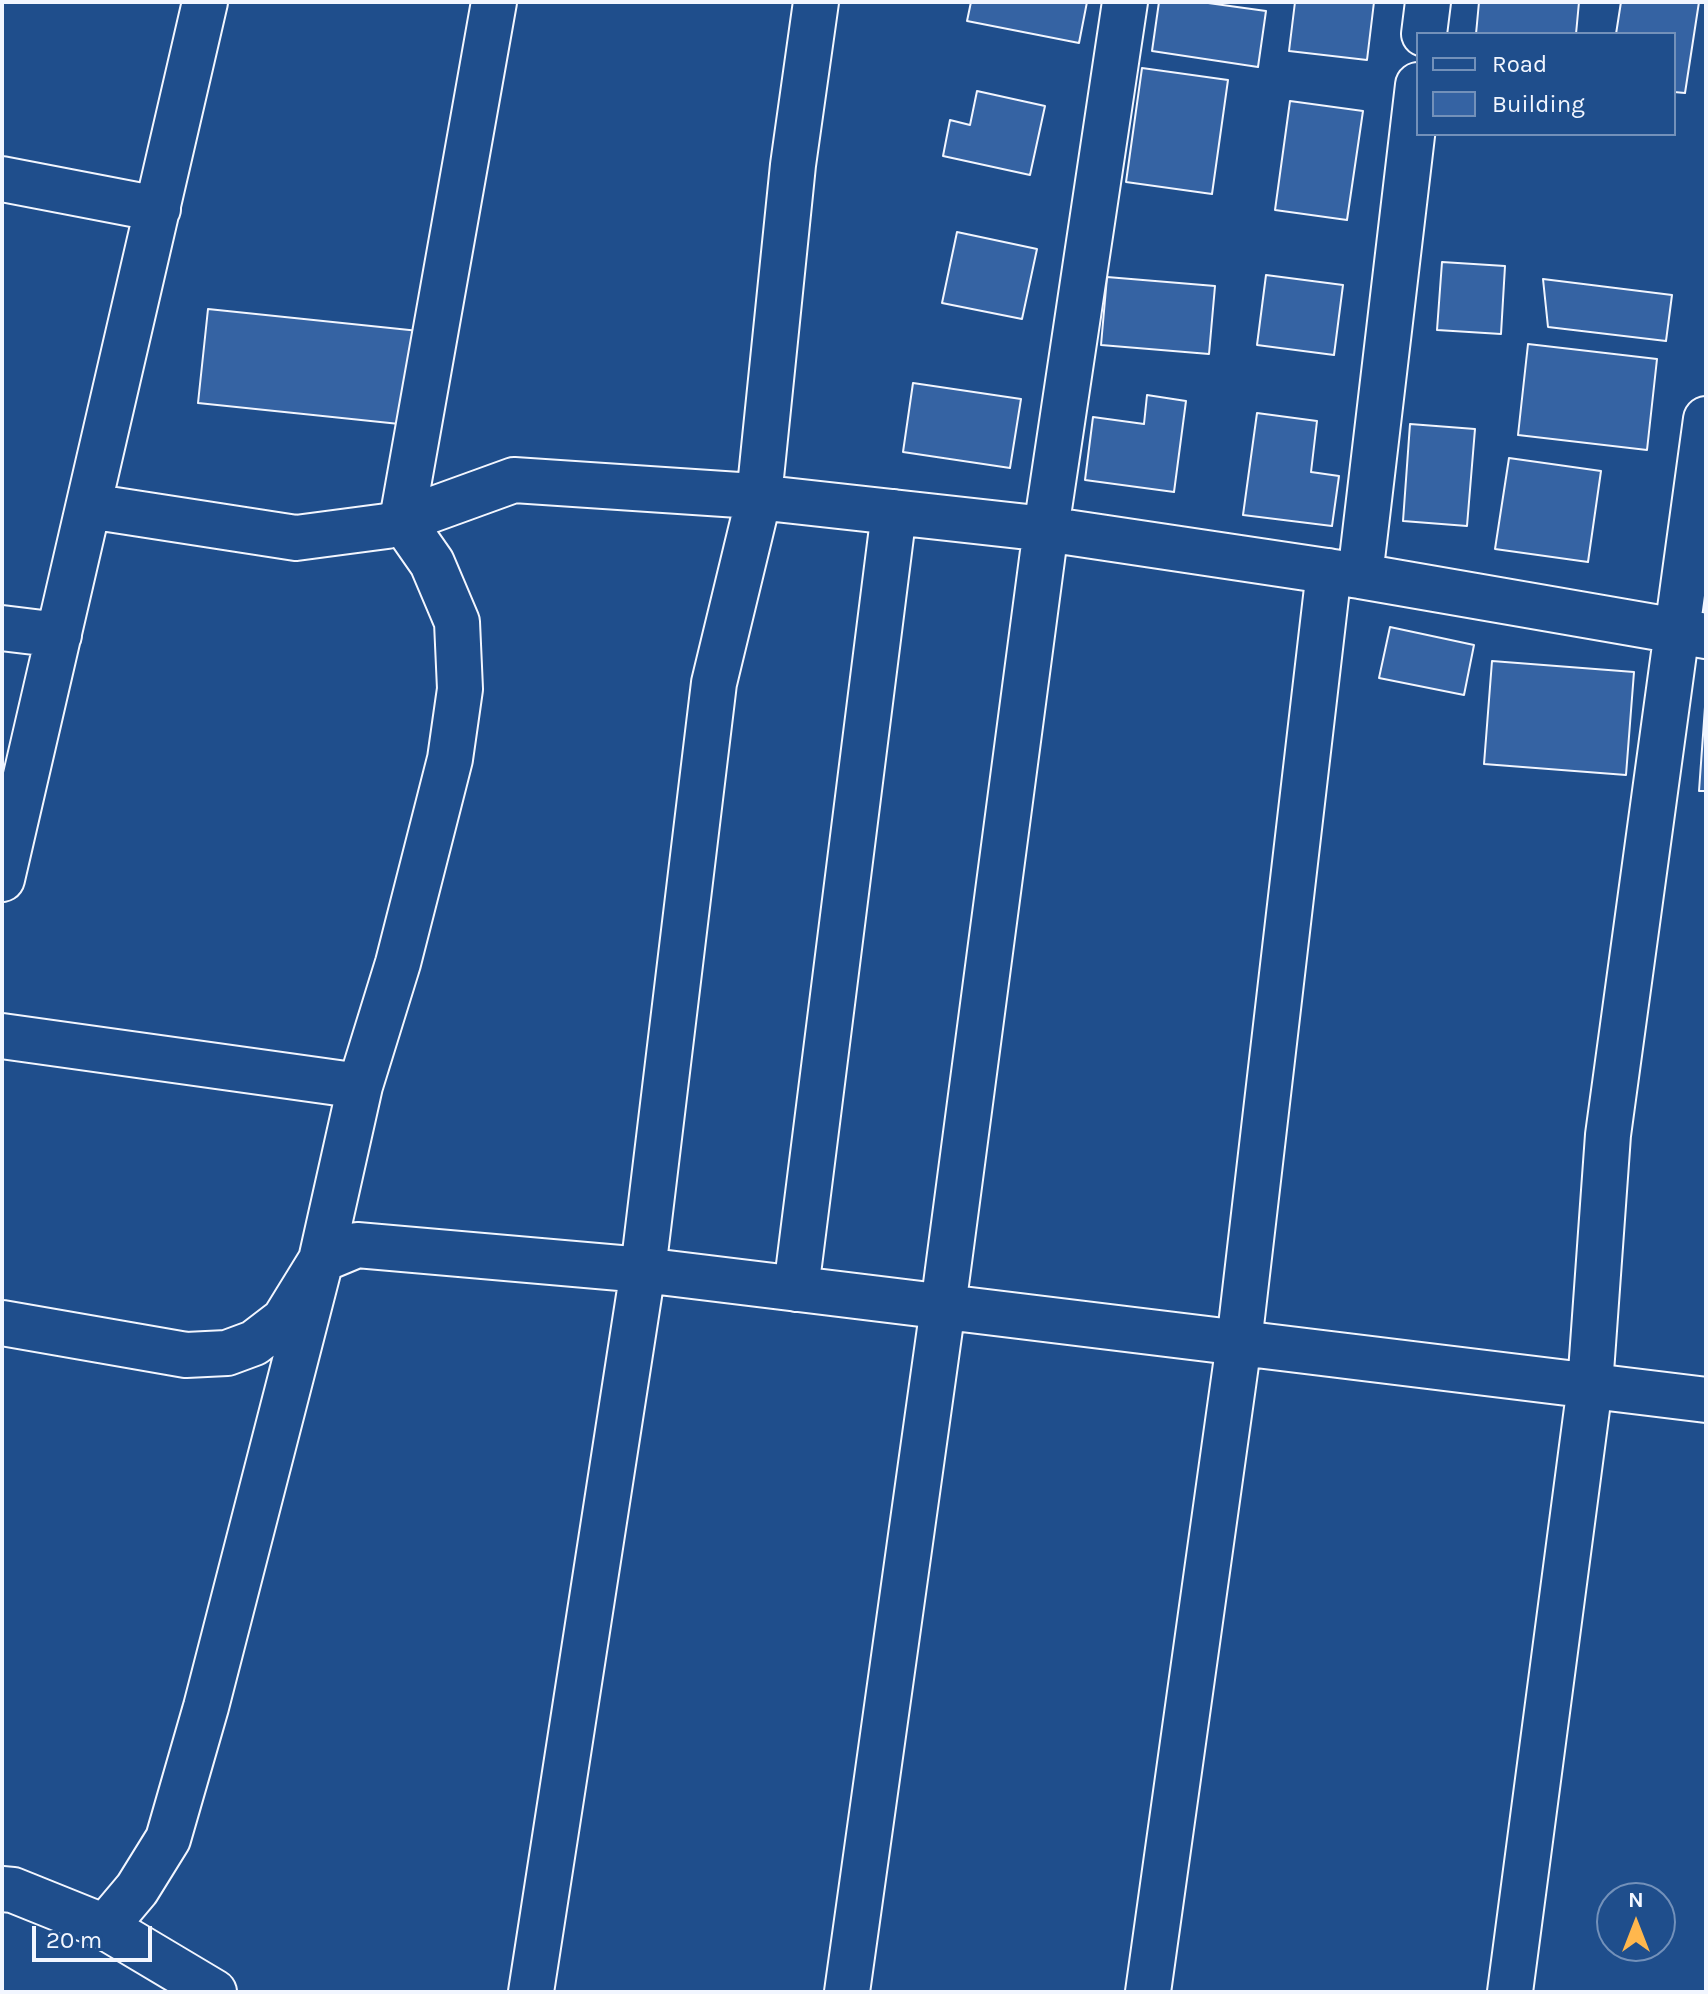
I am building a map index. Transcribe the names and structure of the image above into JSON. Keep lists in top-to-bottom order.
{
  "legend": ["Road", "Building"],
  "scale_bar": "20 m",
  "north": "top"
}
